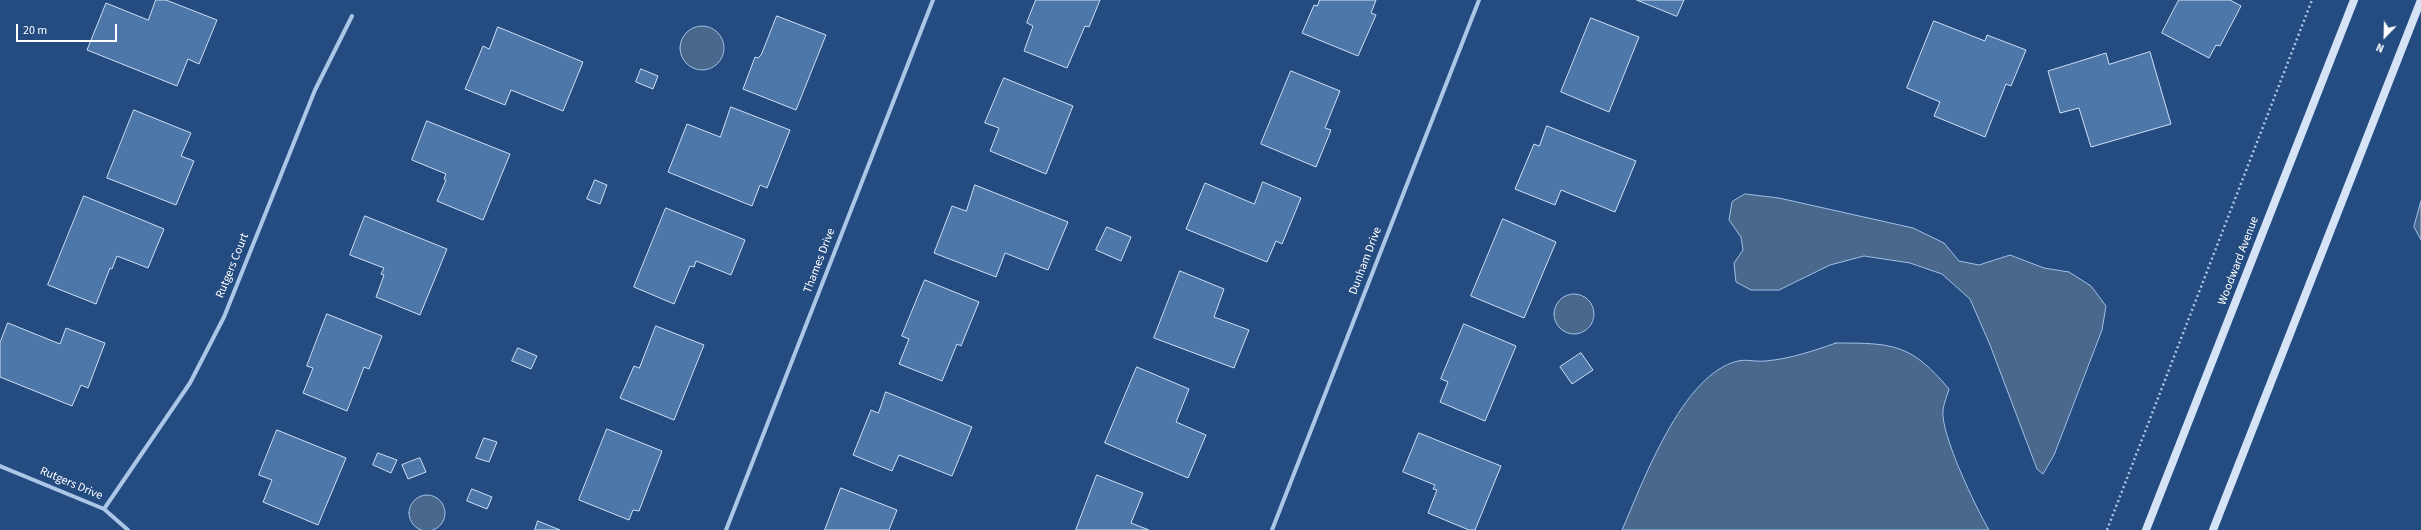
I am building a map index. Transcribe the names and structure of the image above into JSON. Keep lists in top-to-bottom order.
{
  "streets": {
    "street": [
      "Thames Drive",
      "Dunham Drive",
      "Woodward Avenue",
      "Rutgers Court",
      "Rutgers Drive"
    ]
  },
  "crossings": [
    ["Rutgers Court", "Rutgers Drive"]
  ],
  "scale_bar": "20 m",
  "north": "bottom left"
}
